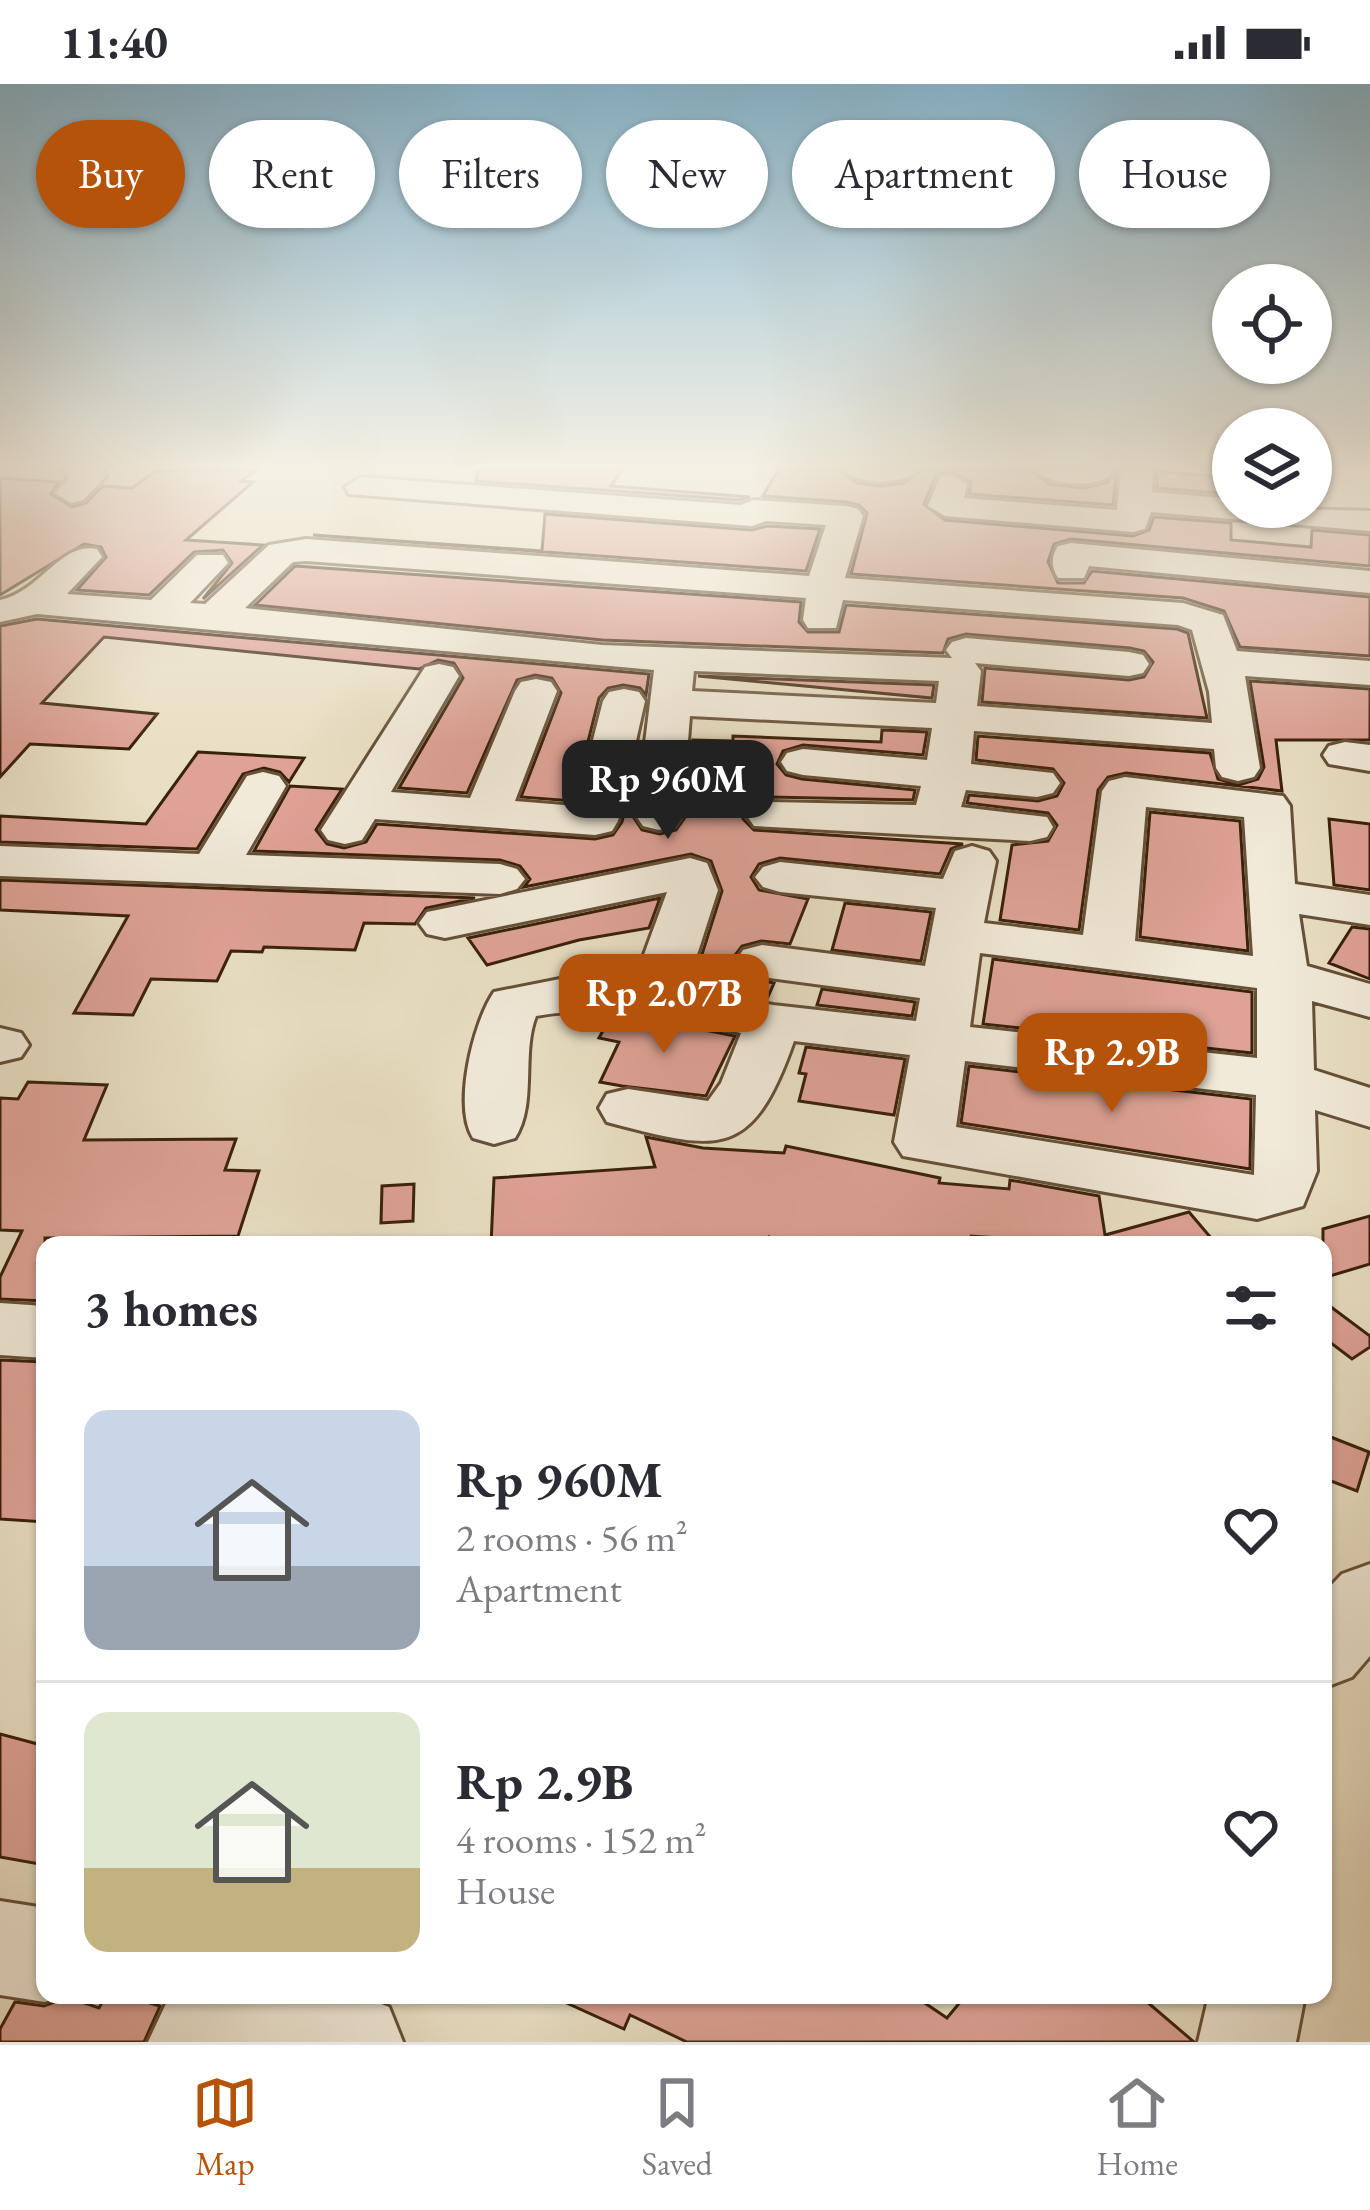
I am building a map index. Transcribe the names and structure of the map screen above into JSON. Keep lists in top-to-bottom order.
{
  "page": {
    "status": "11:40",
    "chip": [
      "Buy",
      "Rent",
      "Filters",
      "New",
      "Apartment",
      "House"
    ],
    "price": ["Rp 960M", "Rp 2.07B", "Rp 2.9B"],
    "heading": "3 homes",
    "list": [
      {
        "name": "Rp 960M",
        "note": "2 rooms · 56 m² · Apartment"
      },
      {
        "name": "Rp 2.9B",
        "note": "4 rooms · 152 m² · House"
      }
    ],
    "tabs": ["Map", "Saved", "Home"]
  }
}
